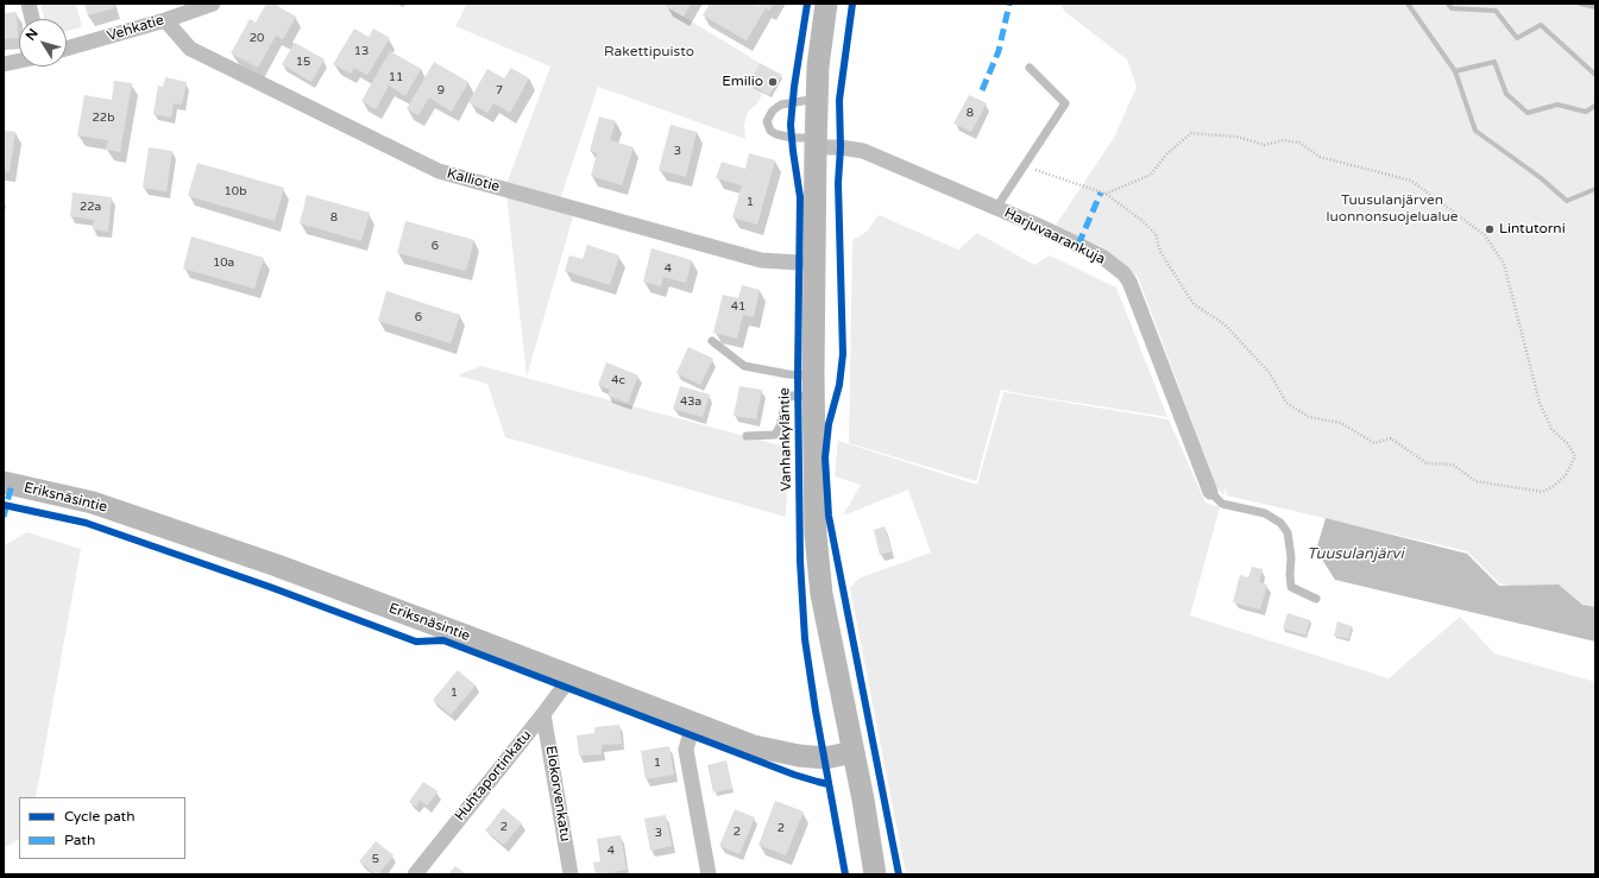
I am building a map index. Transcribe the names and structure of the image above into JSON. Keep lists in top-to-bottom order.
{
  "streets": {
    "street": [
      "Vehkatie",
      "Kalliotie",
      "Harjuvaarankuja",
      "Vanhankyläntie",
      "Eriksnäsintie",
      "Huhtaportinkatu",
      "Elokorvenkatu"
    ]
  },
  "crossings": [
    ["Vehkatie", "Kalliotie"],
    ["Kalliotie", "Vanhankyläntie"],
    ["Harjuvaarankuja", "Vanhankyläntie"],
    ["Vanhankyläntie", "Eriksnäsintie"],
    ["Eriksnäsintie", "Huhtaportinkatu"],
    ["Huhtaportinkatu", "Elokorvenkatu"]
  ],
  "water": ["Tuusulanjärvi"],
  "parks": ["Rakettipuisto", "Tuusulanjärven luonnonsuojelualue"],
  "places": ["Emilio", "Lintutorni"],
  "house_numbers": [
    "20",
    "13",
    "15",
    "11",
    "9",
    "7",
    "8",
    "22b",
    "3",
    "10b",
    "1",
    "22a",
    "8",
    "6",
    "10a",
    "4",
    "41",
    "6",
    "4c",
    "43a",
    "1",
    "1",
    "2",
    "2",
    "2",
    "3",
    "4",
    "5"
  ],
  "legend": ["Cycle path", "Path"],
  "north": "top left"
}
